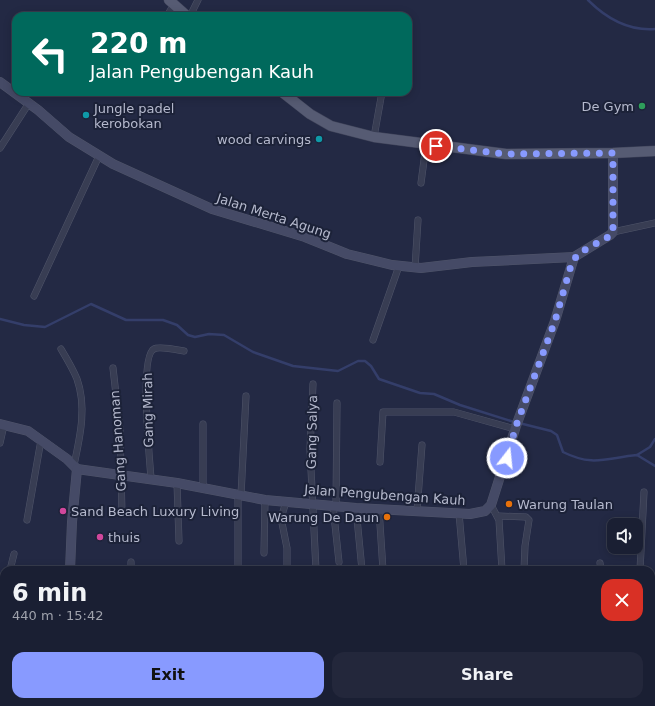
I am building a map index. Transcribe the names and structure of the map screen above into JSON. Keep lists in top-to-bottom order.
{
  "streets": {
    "street": [
      "Jalan Merta Agung",
      "Gang Mirah",
      "Gang Salya",
      "Gang Hanoman",
      "Jalan Pengubengan Kauh"
    ]
  },
  "crossings": [
    ["Gang Mirah", "Jalan Pengubengan Kauh"],
    ["Gang Salya", "Jalan Pengubengan Kauh"],
    ["Gang Hanoman", "Jalan Pengubengan Kauh"]
  ],
  "places": [
    "De Gym",
    "Jungle padel kerobokan",
    "wood carvings",
    "Warung Taulan",
    "Sand Beach Luxury Living",
    "Warung De Daun",
    "thuis"
  ],
  "page": {
    "turn": ["220 m", "Jalan Pengubengan Kauh"],
    "heading": ["6 min", "440 m · 15:42"],
    "buttons": ["Exit", "Share"]
  }
}
